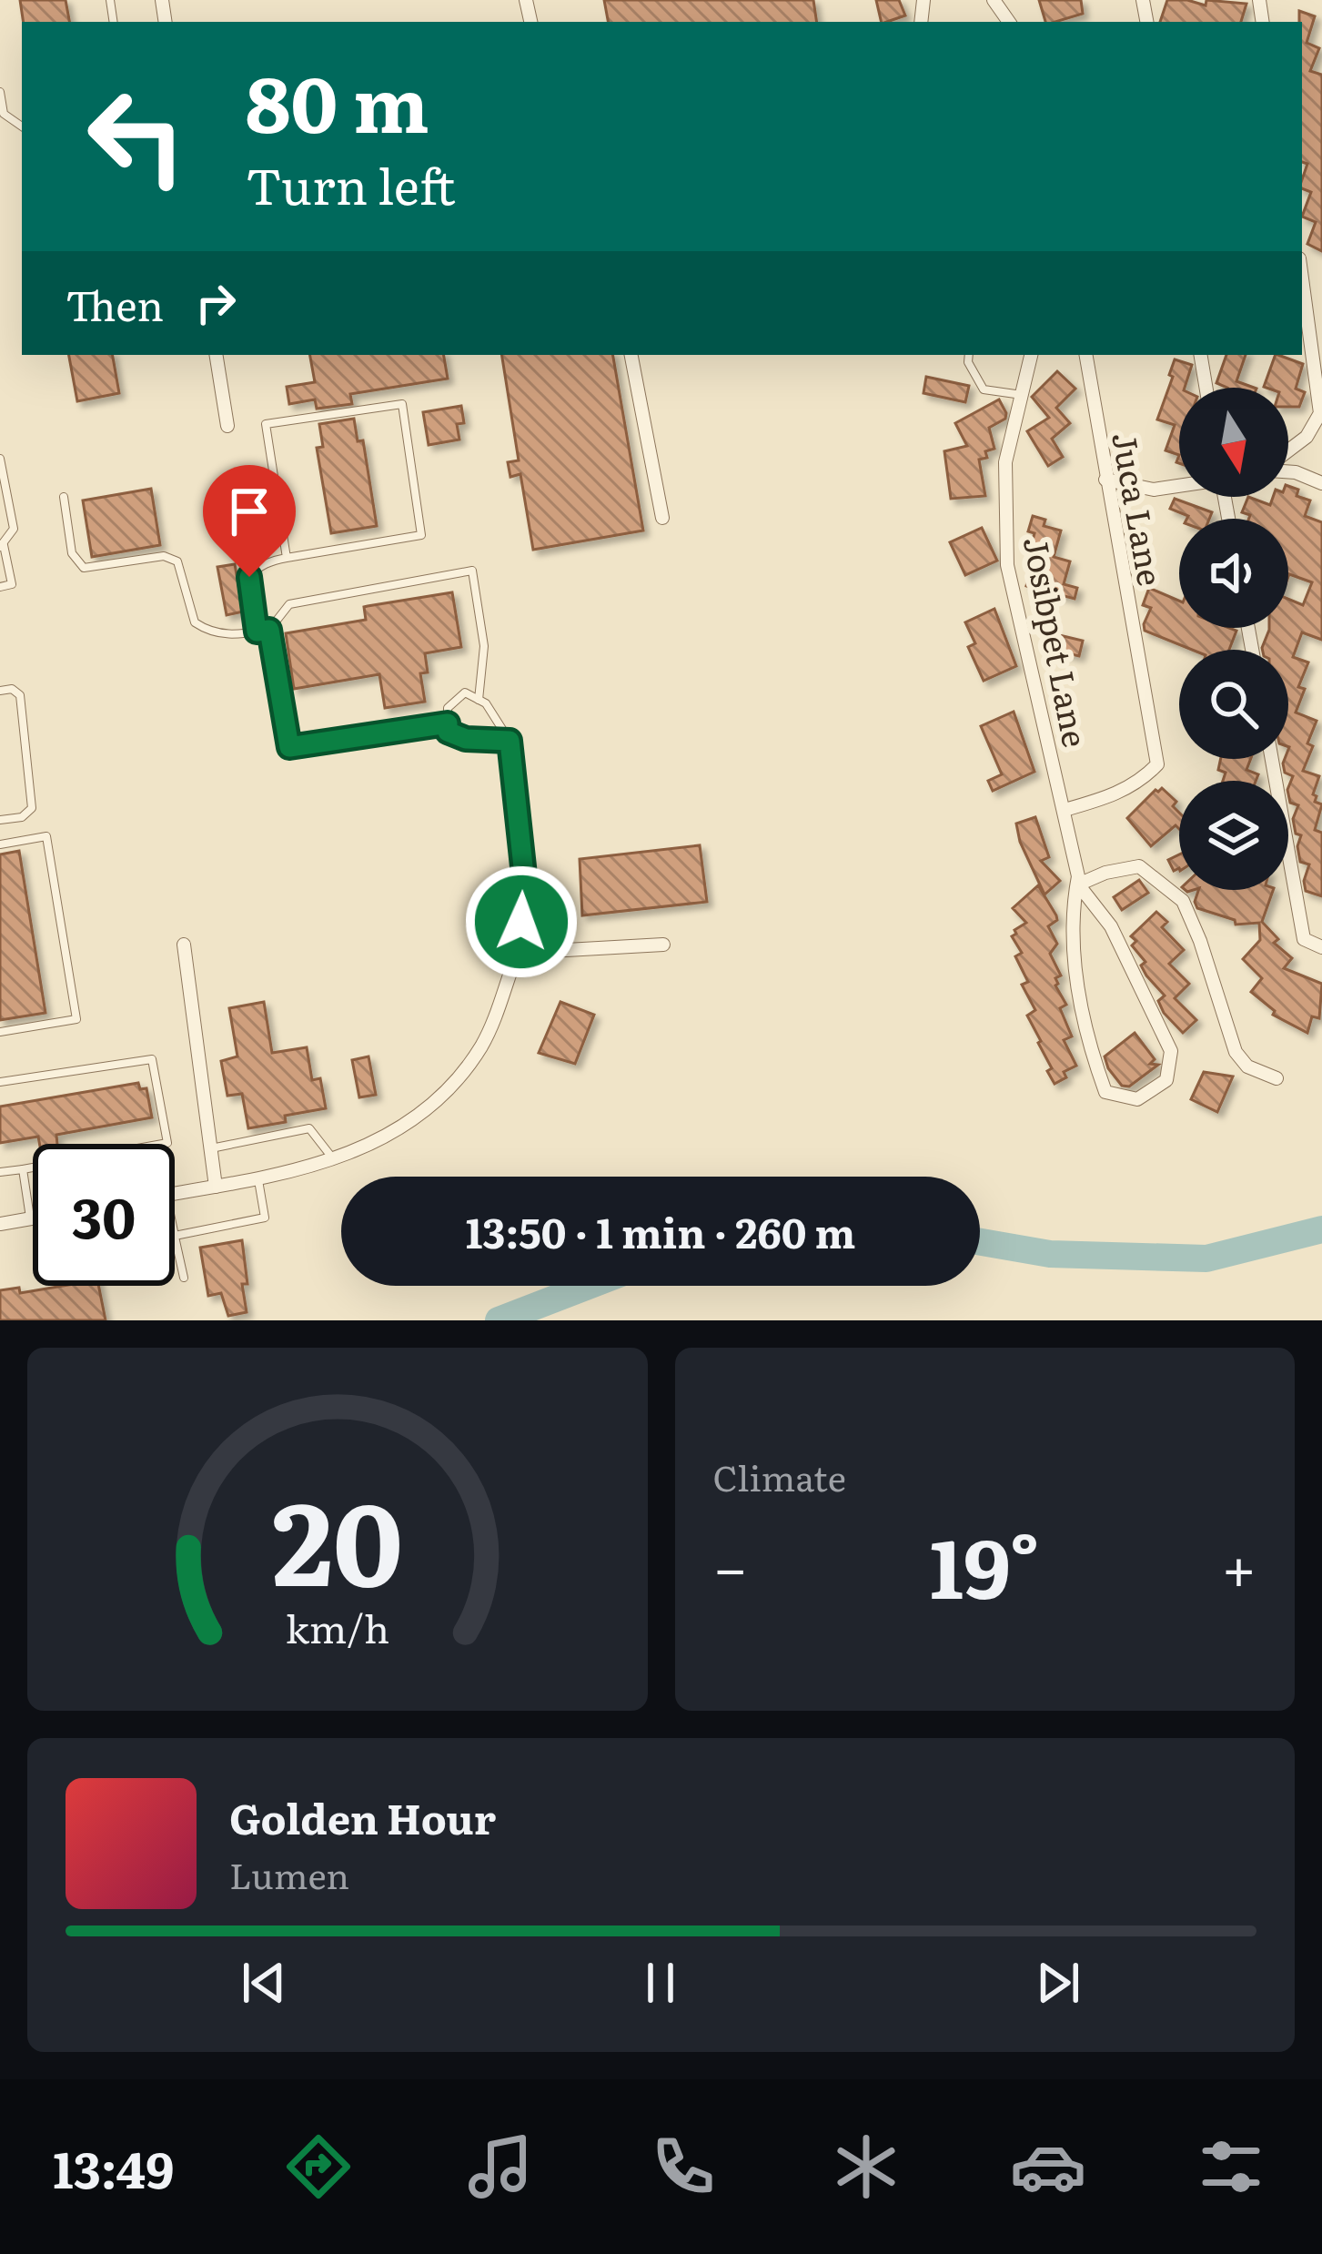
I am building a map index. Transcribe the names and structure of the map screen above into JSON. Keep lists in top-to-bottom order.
{
  "streets": {
    "street": ["Juca Lane", "Josibpet Lane"]
  },
  "crossings": [
    ["Juca Lane", "Josibpet Lane"]
  ],
  "north": "bottom",
  "page": {
    "turn": ["80 m", "Turn left"],
    "then": "Then",
    "limit": "30",
    "trip": "13:50 · 1 min · 260 m",
    "tile": "Climate",
    "heat": ["−", "19°", "+"],
    "song": ["Golden Hour", "Lumen"],
    "tabs": "13:49",
    "gauge": ["20", "km/h"]
  }
}
